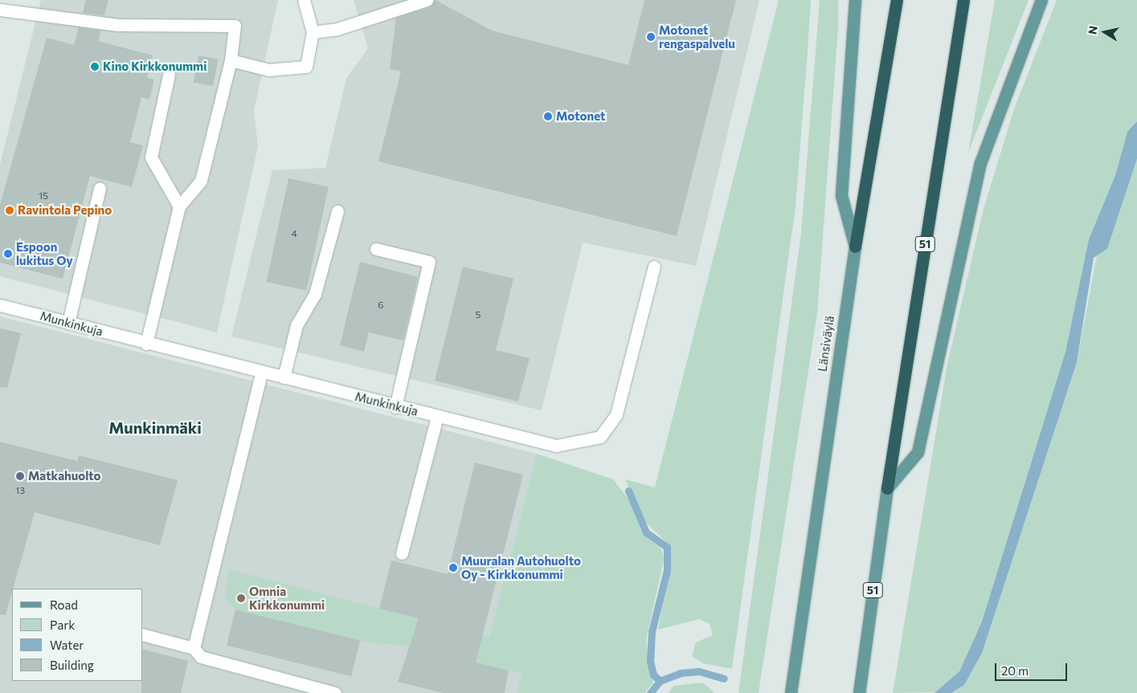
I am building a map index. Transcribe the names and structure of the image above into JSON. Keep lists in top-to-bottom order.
{
  "streets": {
    "highway": ["51", "Länsiväylä"],
    "street": ["Munkinkuja"]
  },
  "districts": ["Munkinmäki"],
  "places": [
    "Motonet rengaspalvelu",
    "Kino Kirkkonummi",
    "Motonet",
    "Ravintola Pepino",
    "Espoon lukitus Oy",
    "Matkahuolto",
    "Muuralan Autohuolto Oy - Kirkkonummi",
    "Omnia Kirkkonummi"
  ],
  "house_numbers": [
    "15",
    "4",
    "6",
    "5",
    "13"
  ],
  "legend": [
    "Road",
    "Park",
    "Water",
    "Building"
  ],
  "scale_bar": "20 m",
  "north": "left"
}
